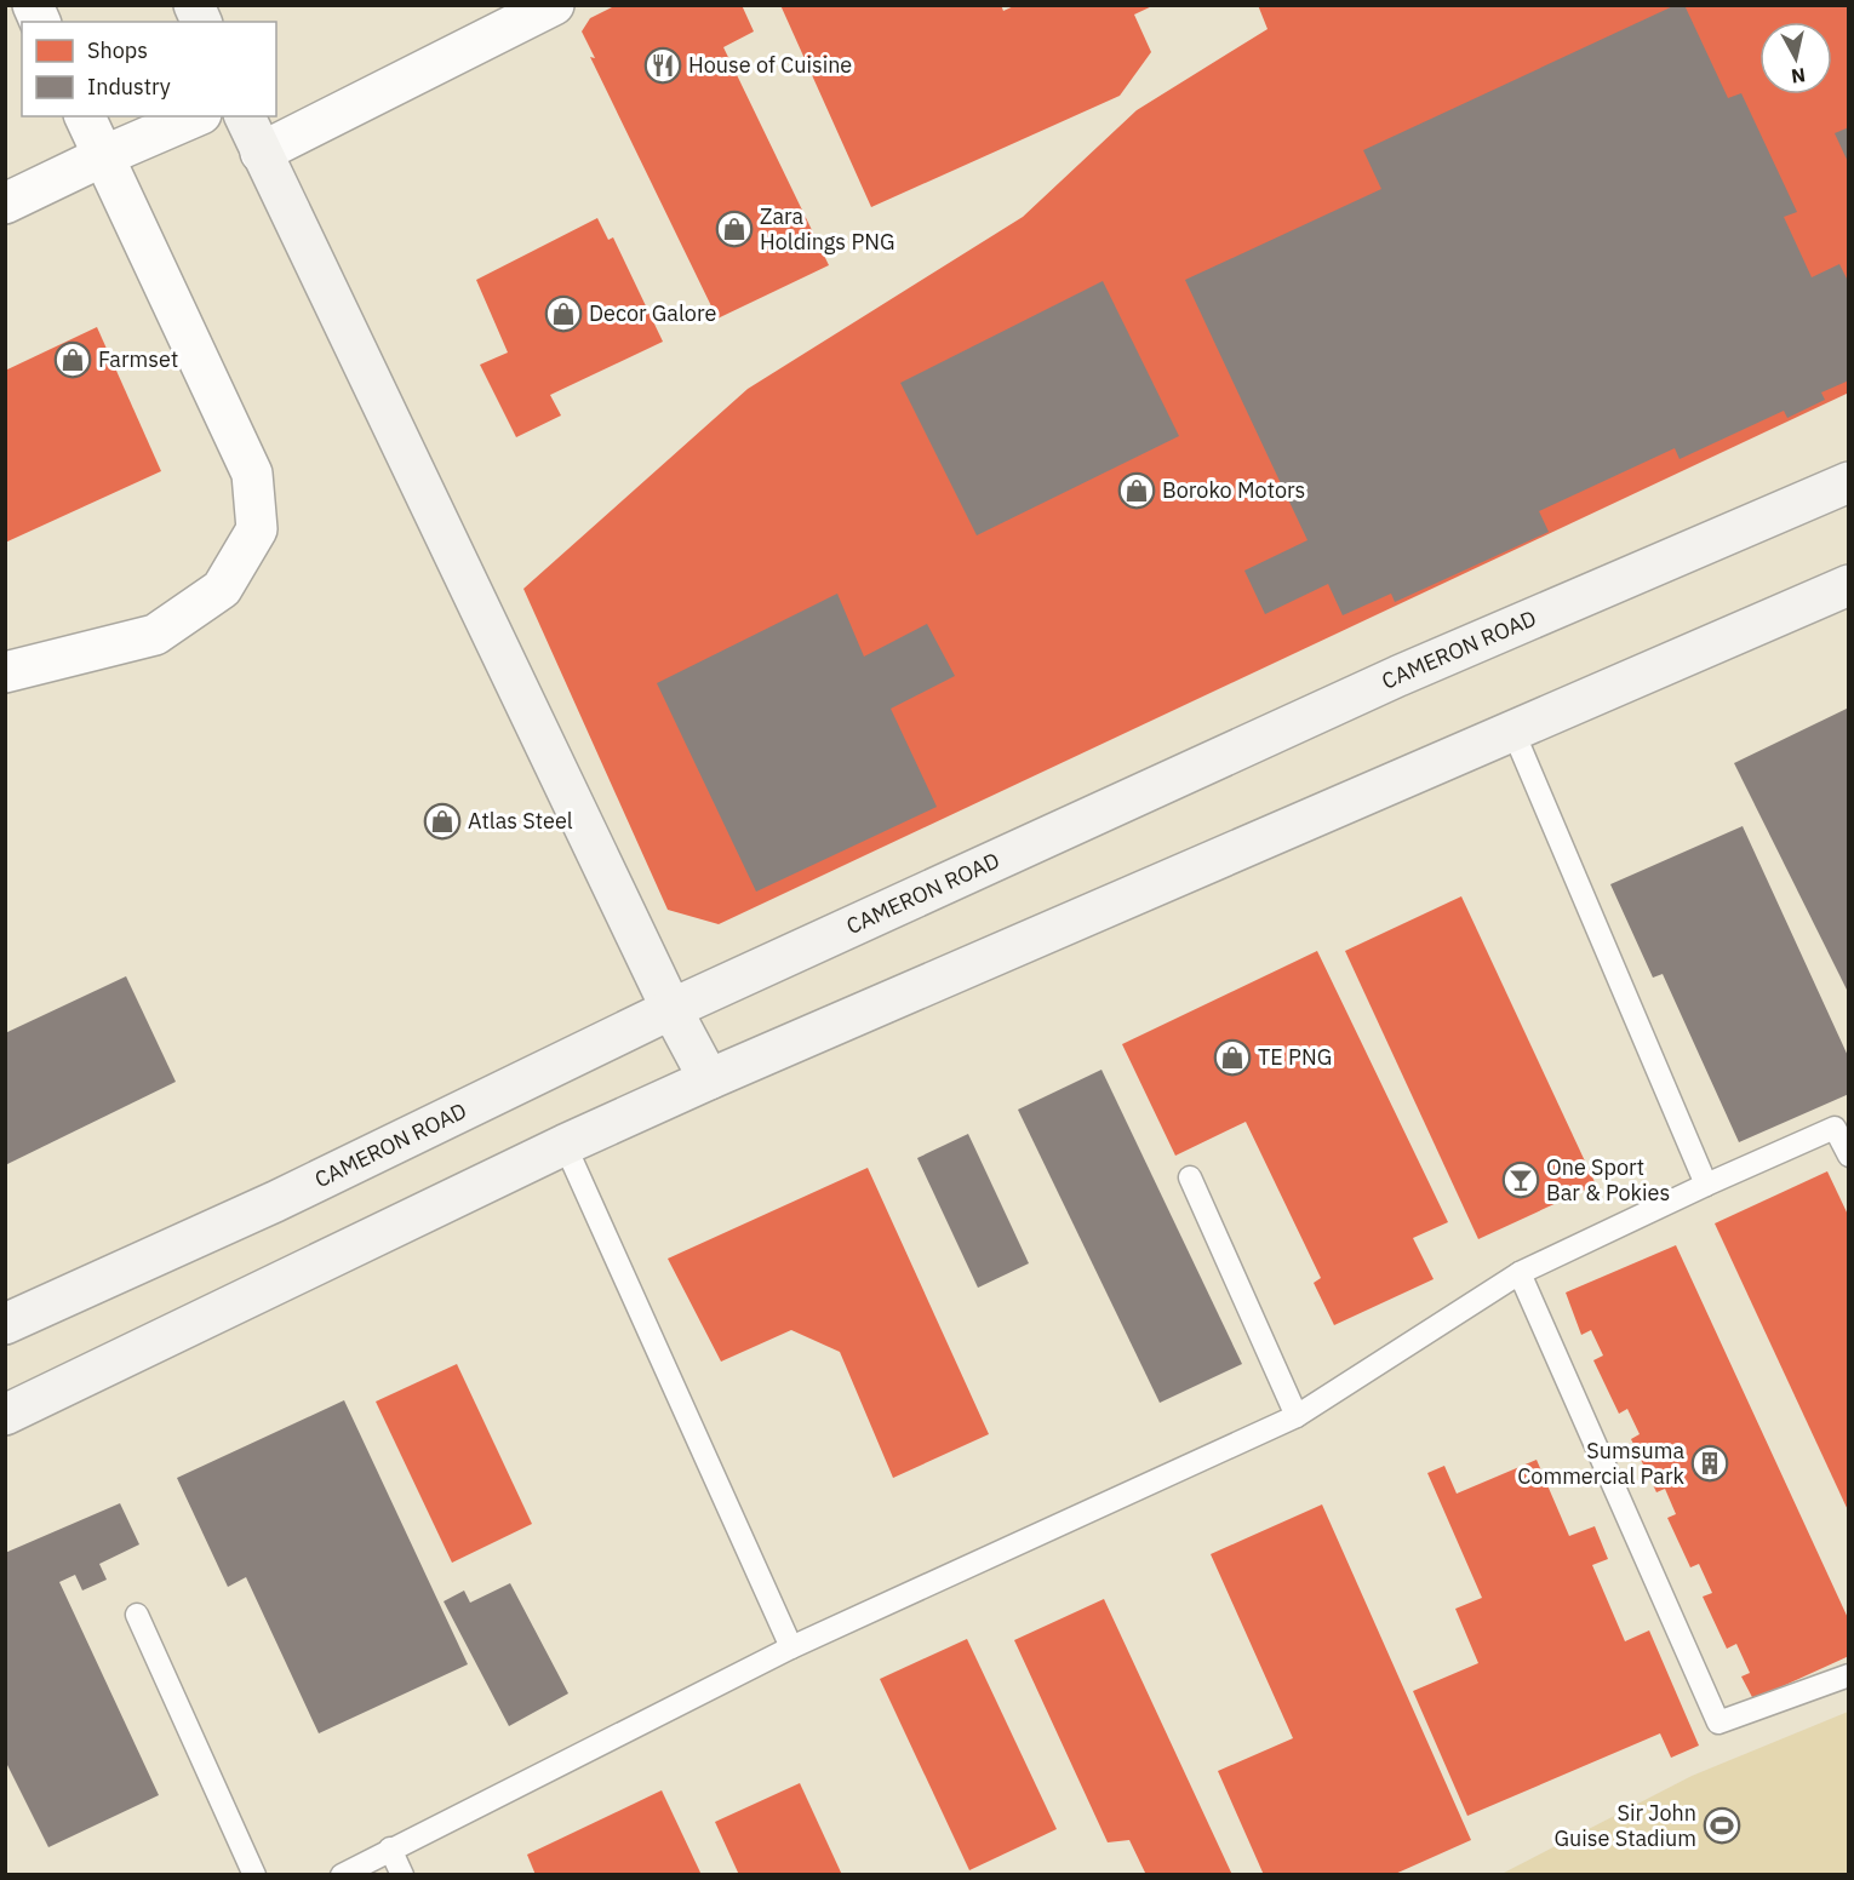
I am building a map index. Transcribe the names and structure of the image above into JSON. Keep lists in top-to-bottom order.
{
  "streets": {
    "main road": ["CAMERON ROAD"]
  },
  "places": {
    "restaurant": ["House of Cuisine"],
    "shop": [
      "Zara Holdings PNG",
      "Decor Galore",
      "Farmset",
      "Boroko Motors",
      "Atlas Steel",
      "TE PNG"
    ],
    "bar": ["One Sport Bar & Pokies"],
    "building": ["Sumsuma Commercial Park"],
    "sports": ["Sir John Guise Stadium"]
  },
  "legend": ["Shops", "Industry"],
  "north": "bottom"
}
